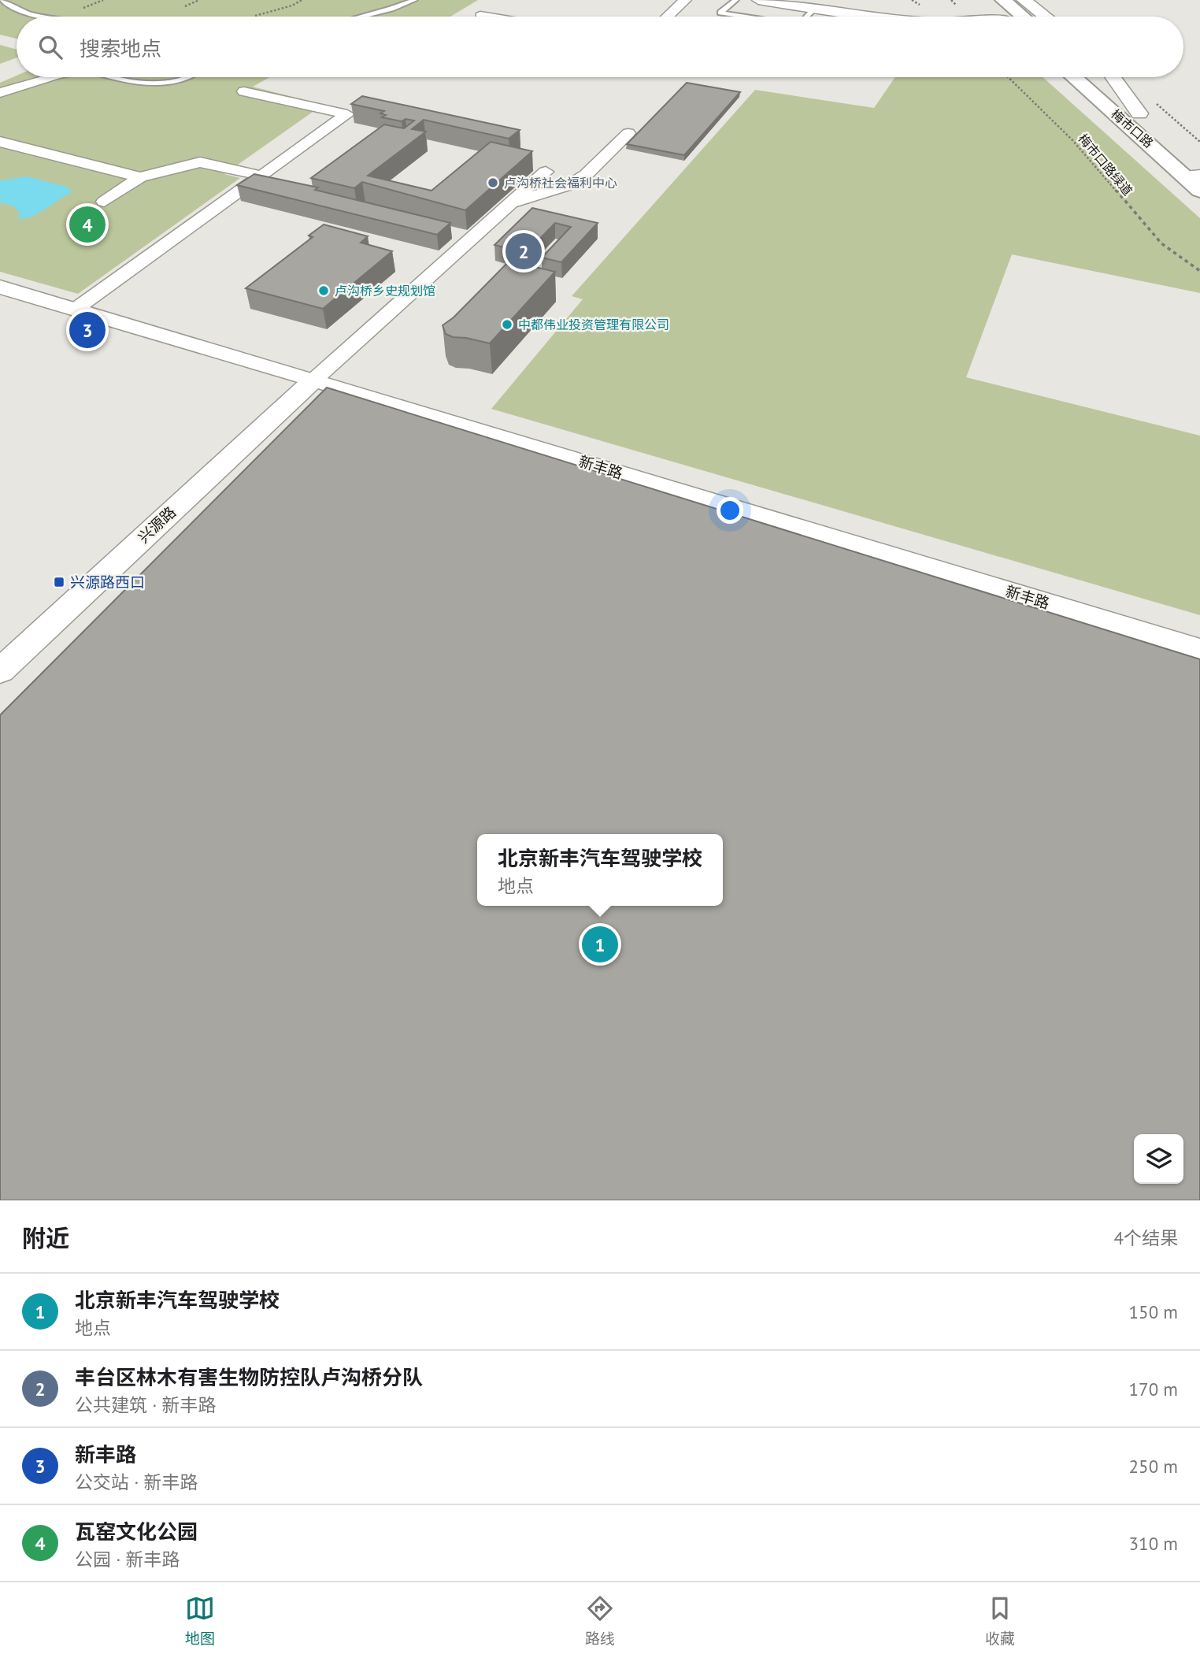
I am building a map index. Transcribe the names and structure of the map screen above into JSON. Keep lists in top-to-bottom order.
{
  "streets": {
    "main road": ["梅市口路"],
    "street": ["新丰路", "兴源路"],
    "path": ["梅市口路绿道"]
  },
  "crossings": [
    ["新丰路", "兴源路"]
  ],
  "places": {
    "other": ["卢沟桥社会福利中心", "卢沟桥乡史规划馆", "中都伟业投资管理有限公司"],
    "transit": ["兴源路西口"]
  },
  "page": {
    "search": "搜索地点",
    "pins": [
      "4",
      "2",
      "3",
      "1"
    ],
    "popup": ["北京新丰汽车驾驶学校", "地点"],
    "heading": ["附近", "4个结果"],
    "list": [
      {
        "mark": "1",
        "name": "北京新丰汽车驾驶学校",
        "note": "地点",
        "value": "150 m"
      },
      {
        "mark": "2",
        "name": "丰台区林木有害生物防控队卢沟桥分队",
        "note": "公共建筑 · 新丰路",
        "value": "170 m"
      },
      {
        "mark": "3",
        "name": "新丰路",
        "note": "公交站 · 新丰路",
        "value": "250 m"
      },
      {
        "mark": "4",
        "name": "瓦窑文化公园",
        "note": "公园 · 新丰路",
        "value": "310 m"
      }
    ],
    "nav": ["地图", "路线", "收藏"]
  }
}
